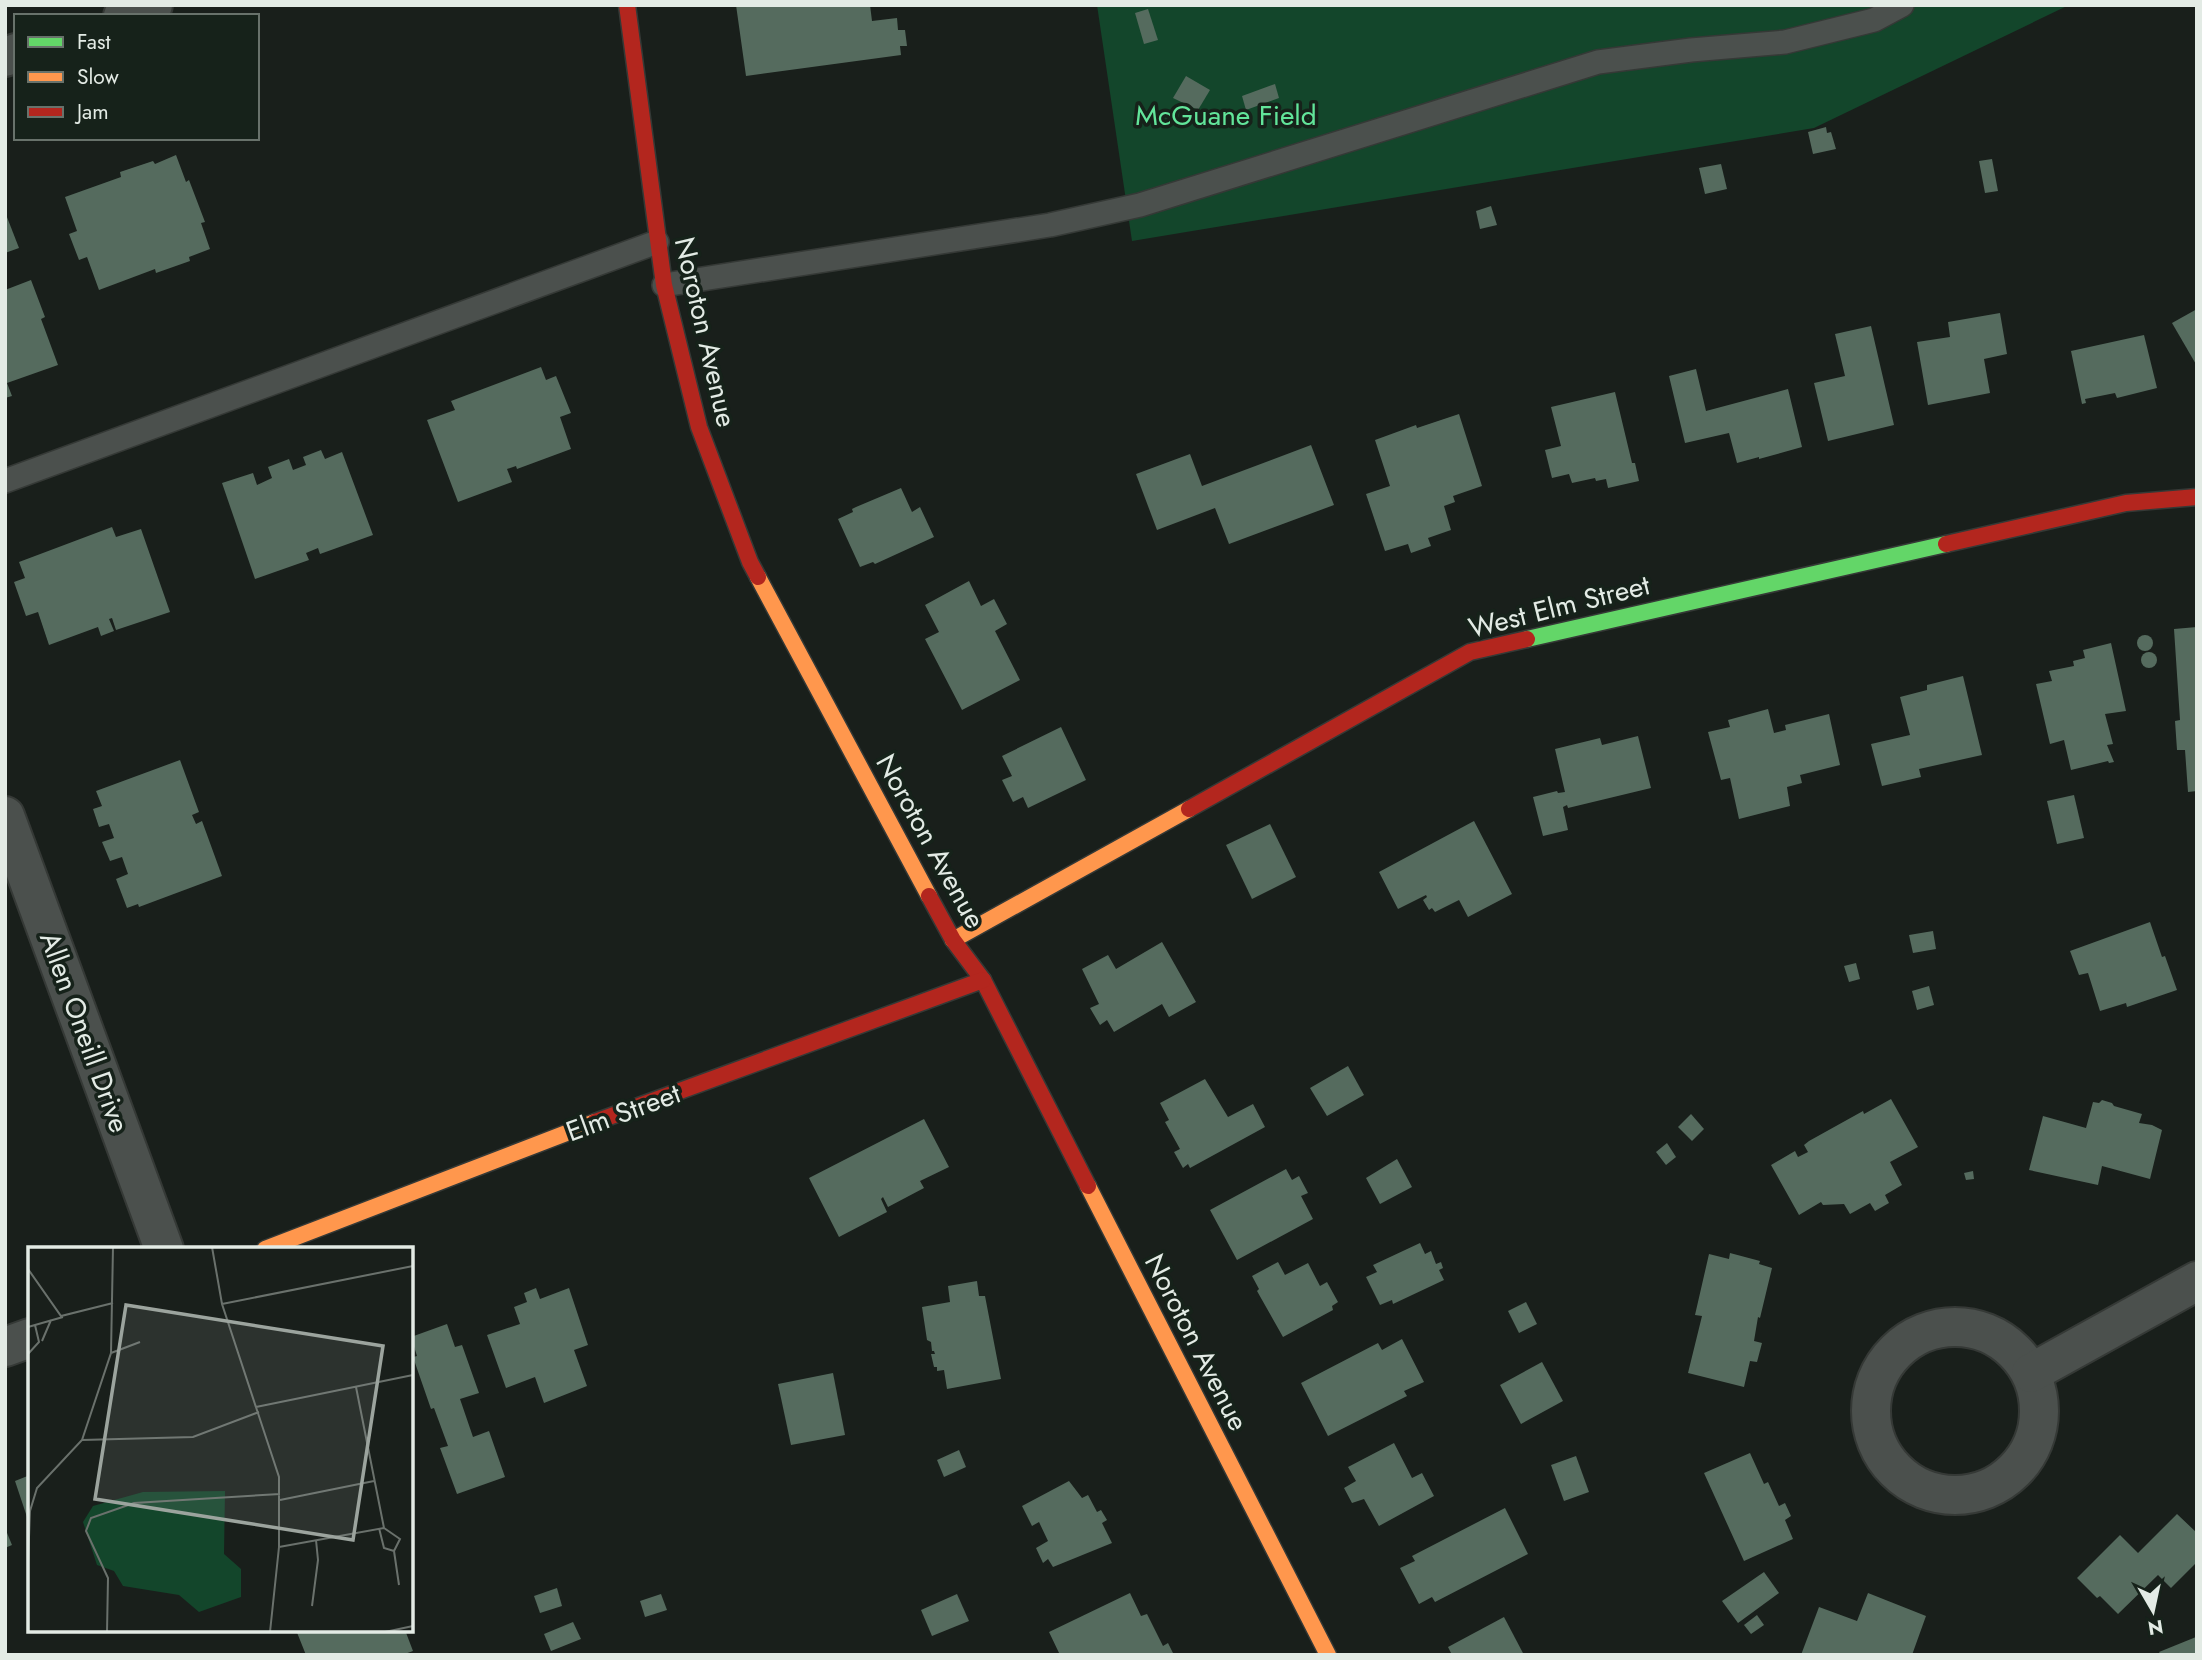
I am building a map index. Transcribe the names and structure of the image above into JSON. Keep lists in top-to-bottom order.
{
  "streets": {
    "street": [
      "Noroton Avenue",
      "West Elm Street",
      "Allen Oneill Drive",
      "Elm Street"
    ]
  },
  "crossings": [
    ["Noroton Avenue", "West Elm Street"],
    ["Noroton Avenue", "Elm Street"]
  ],
  "parks": ["McGuane Field"],
  "legend": ["Fast", "Slow", "Jam"],
  "north": "bottom"
}
